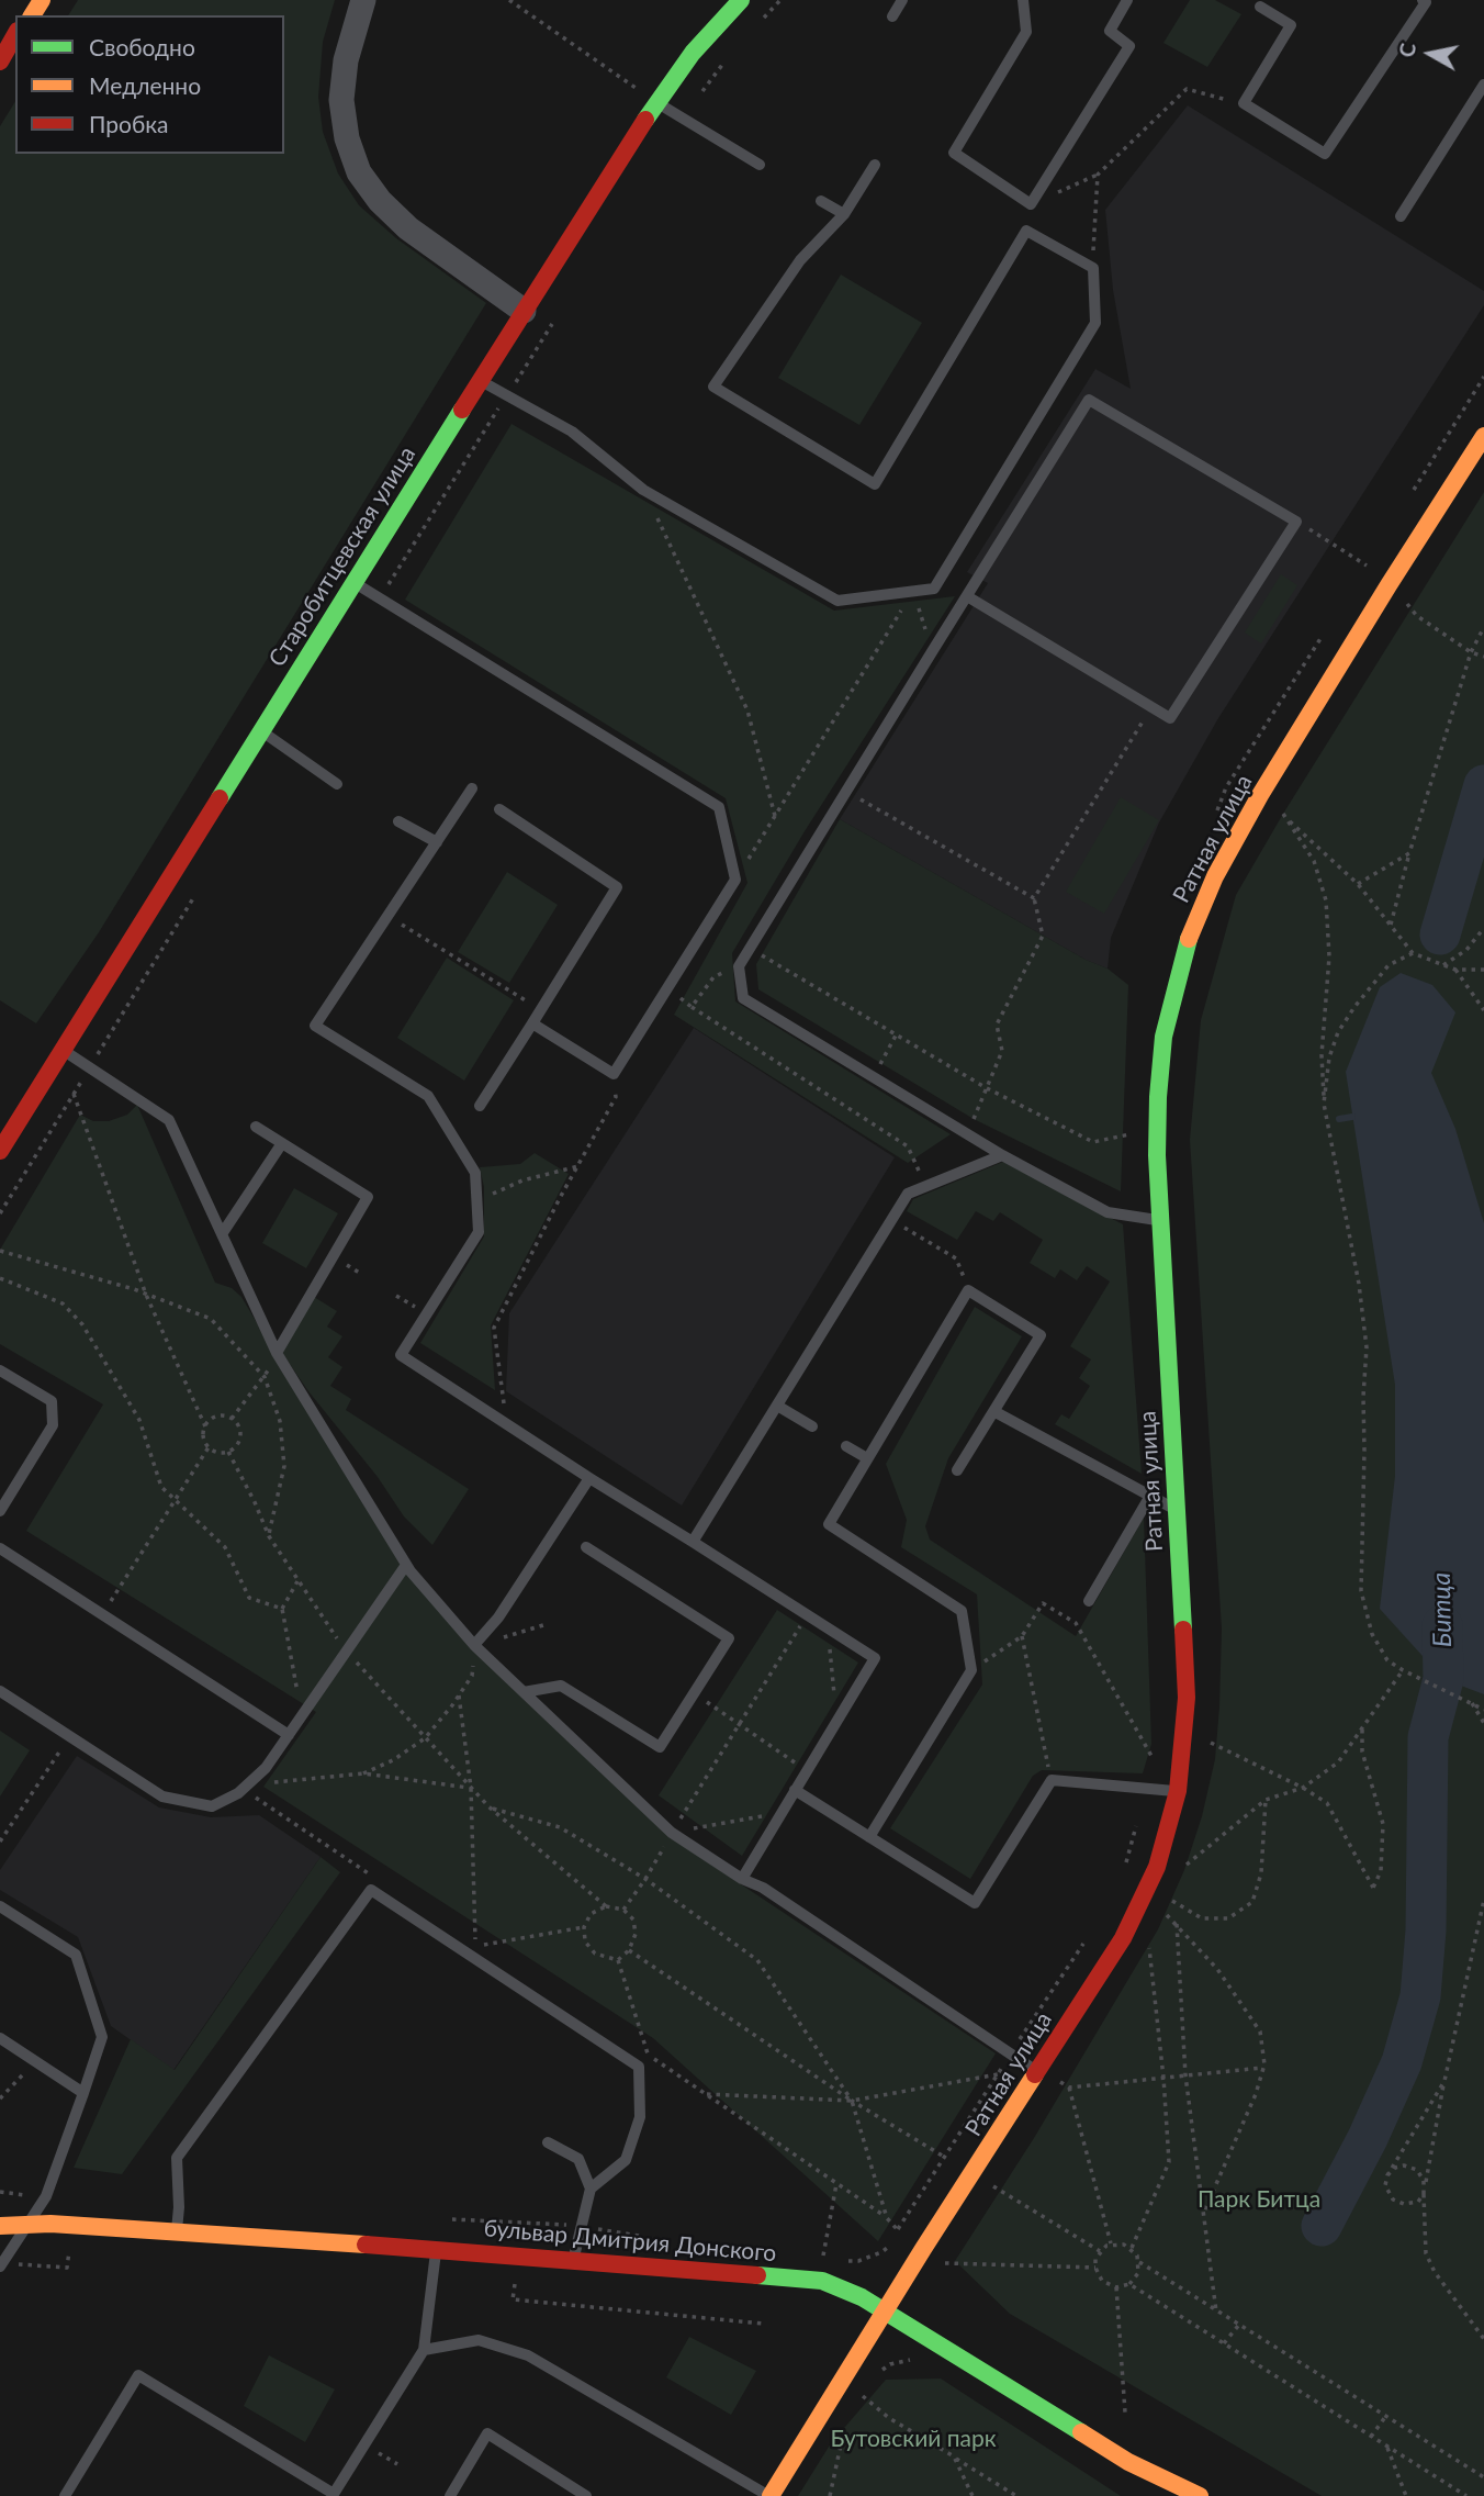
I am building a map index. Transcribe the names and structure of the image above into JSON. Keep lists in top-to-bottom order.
{
  "streets": {
    "main road": ["Старобитцевская улица", "Ратная улица", "бульвар Дмитрия Донского"]
  },
  "crossings": [
    ["Ратная улица", "бульвар Дмитрия Донского"]
  ],
  "water": ["Битца"],
  "parks": ["Парк Битца", "Бутовский парк"],
  "legend": ["Свободно", "Медленно", "Пробка"],
  "north": "left"
}
